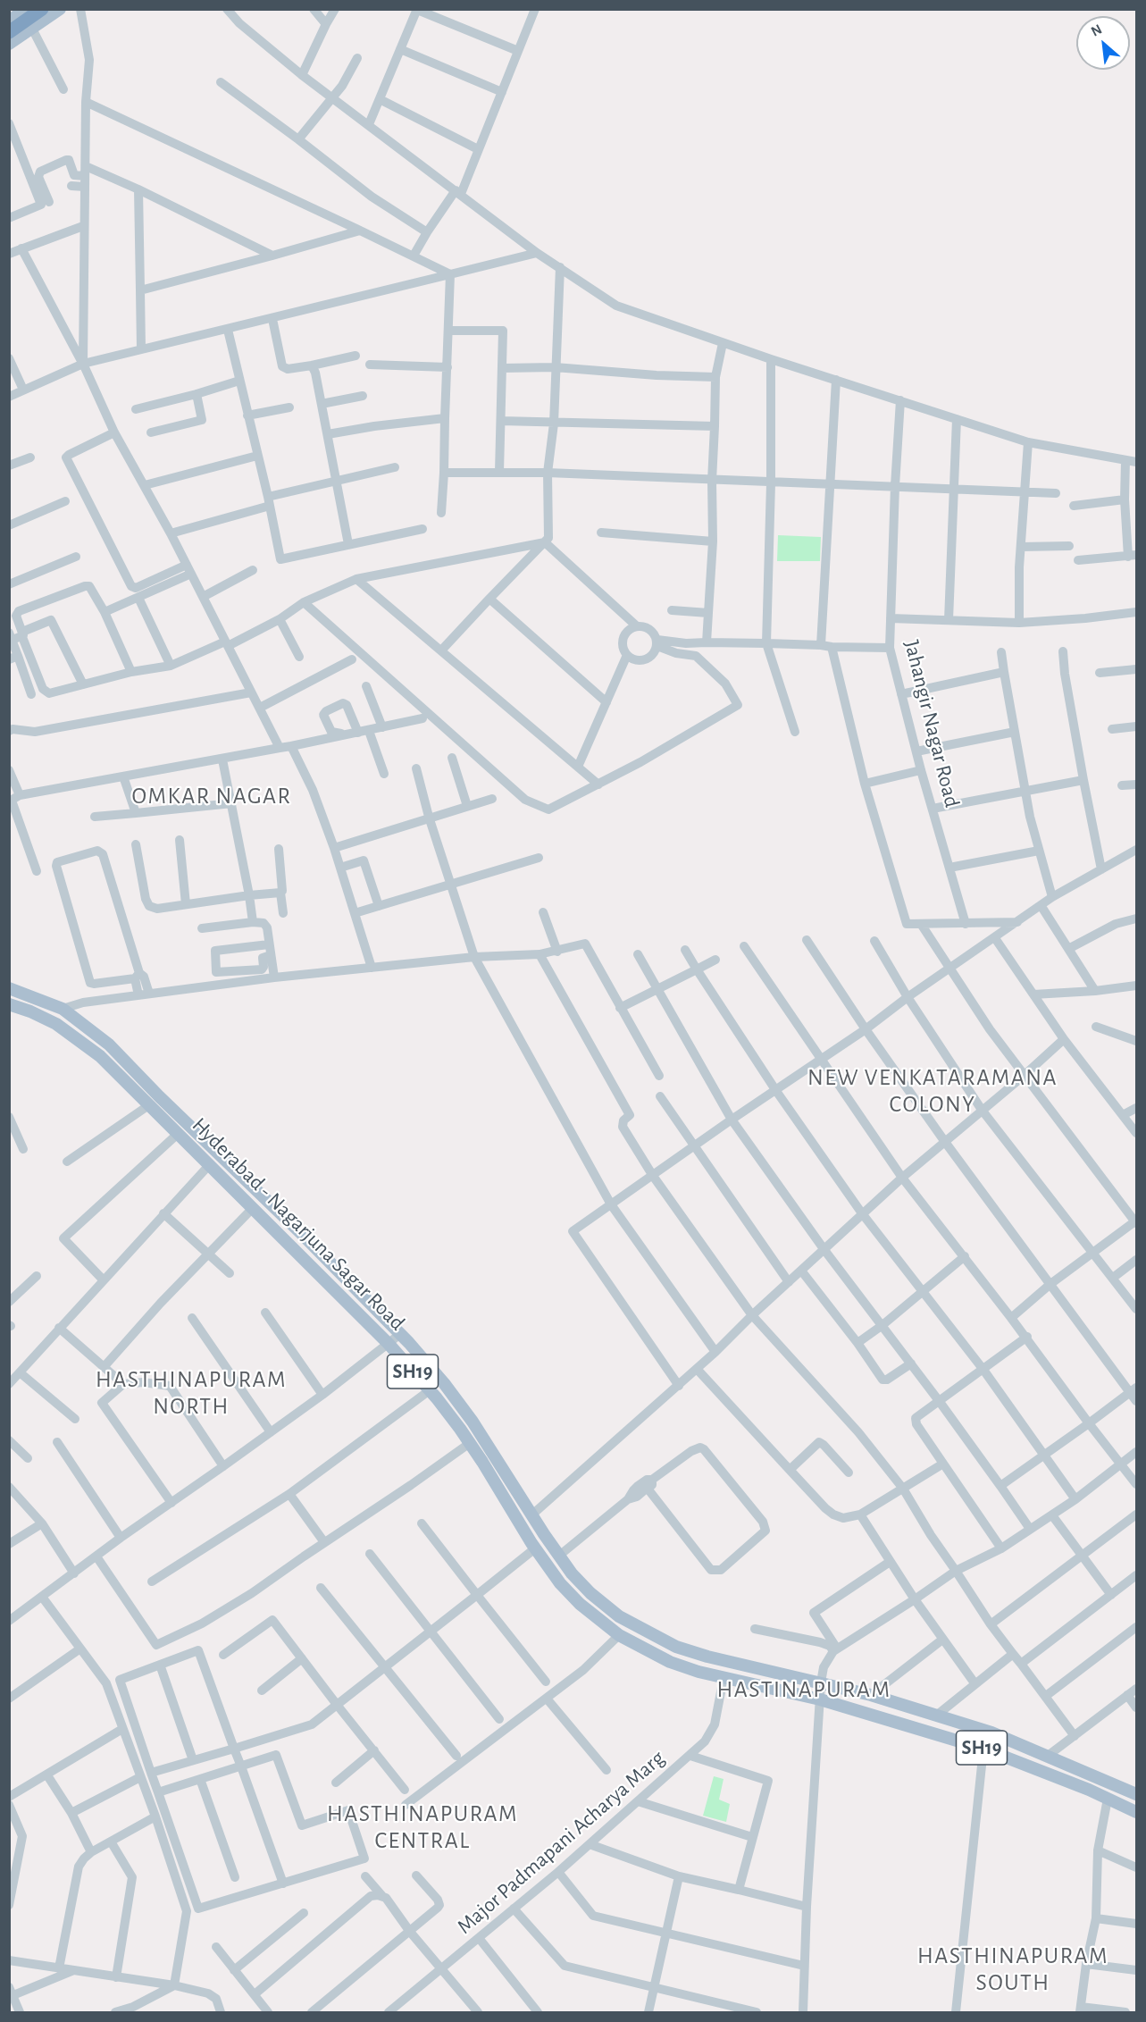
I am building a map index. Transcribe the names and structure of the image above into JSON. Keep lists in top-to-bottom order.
{
  "streets": {
    "main road": ["Hyderabad - Nagarjuna Sagar Road", "SH19"],
    "street": ["Jahangir Nagar Road", "Major Padmapani Acharya Marg"]
  },
  "crossings": [
    ["Hyderabad - Nagarjuna Sagar Road", "Major Padmapani Acharya Marg"]
  ],
  "districts": [
    "OMKAR NAGAR",
    "NEW VENKATARAMANA COLONY",
    "HASTHINAPURAM NORTH",
    "HASTINAPURAM",
    "HASTHINAPURAM CENTRAL",
    "HASTHINAPURAM SOUTH"
  ],
  "north": "top left"
}
